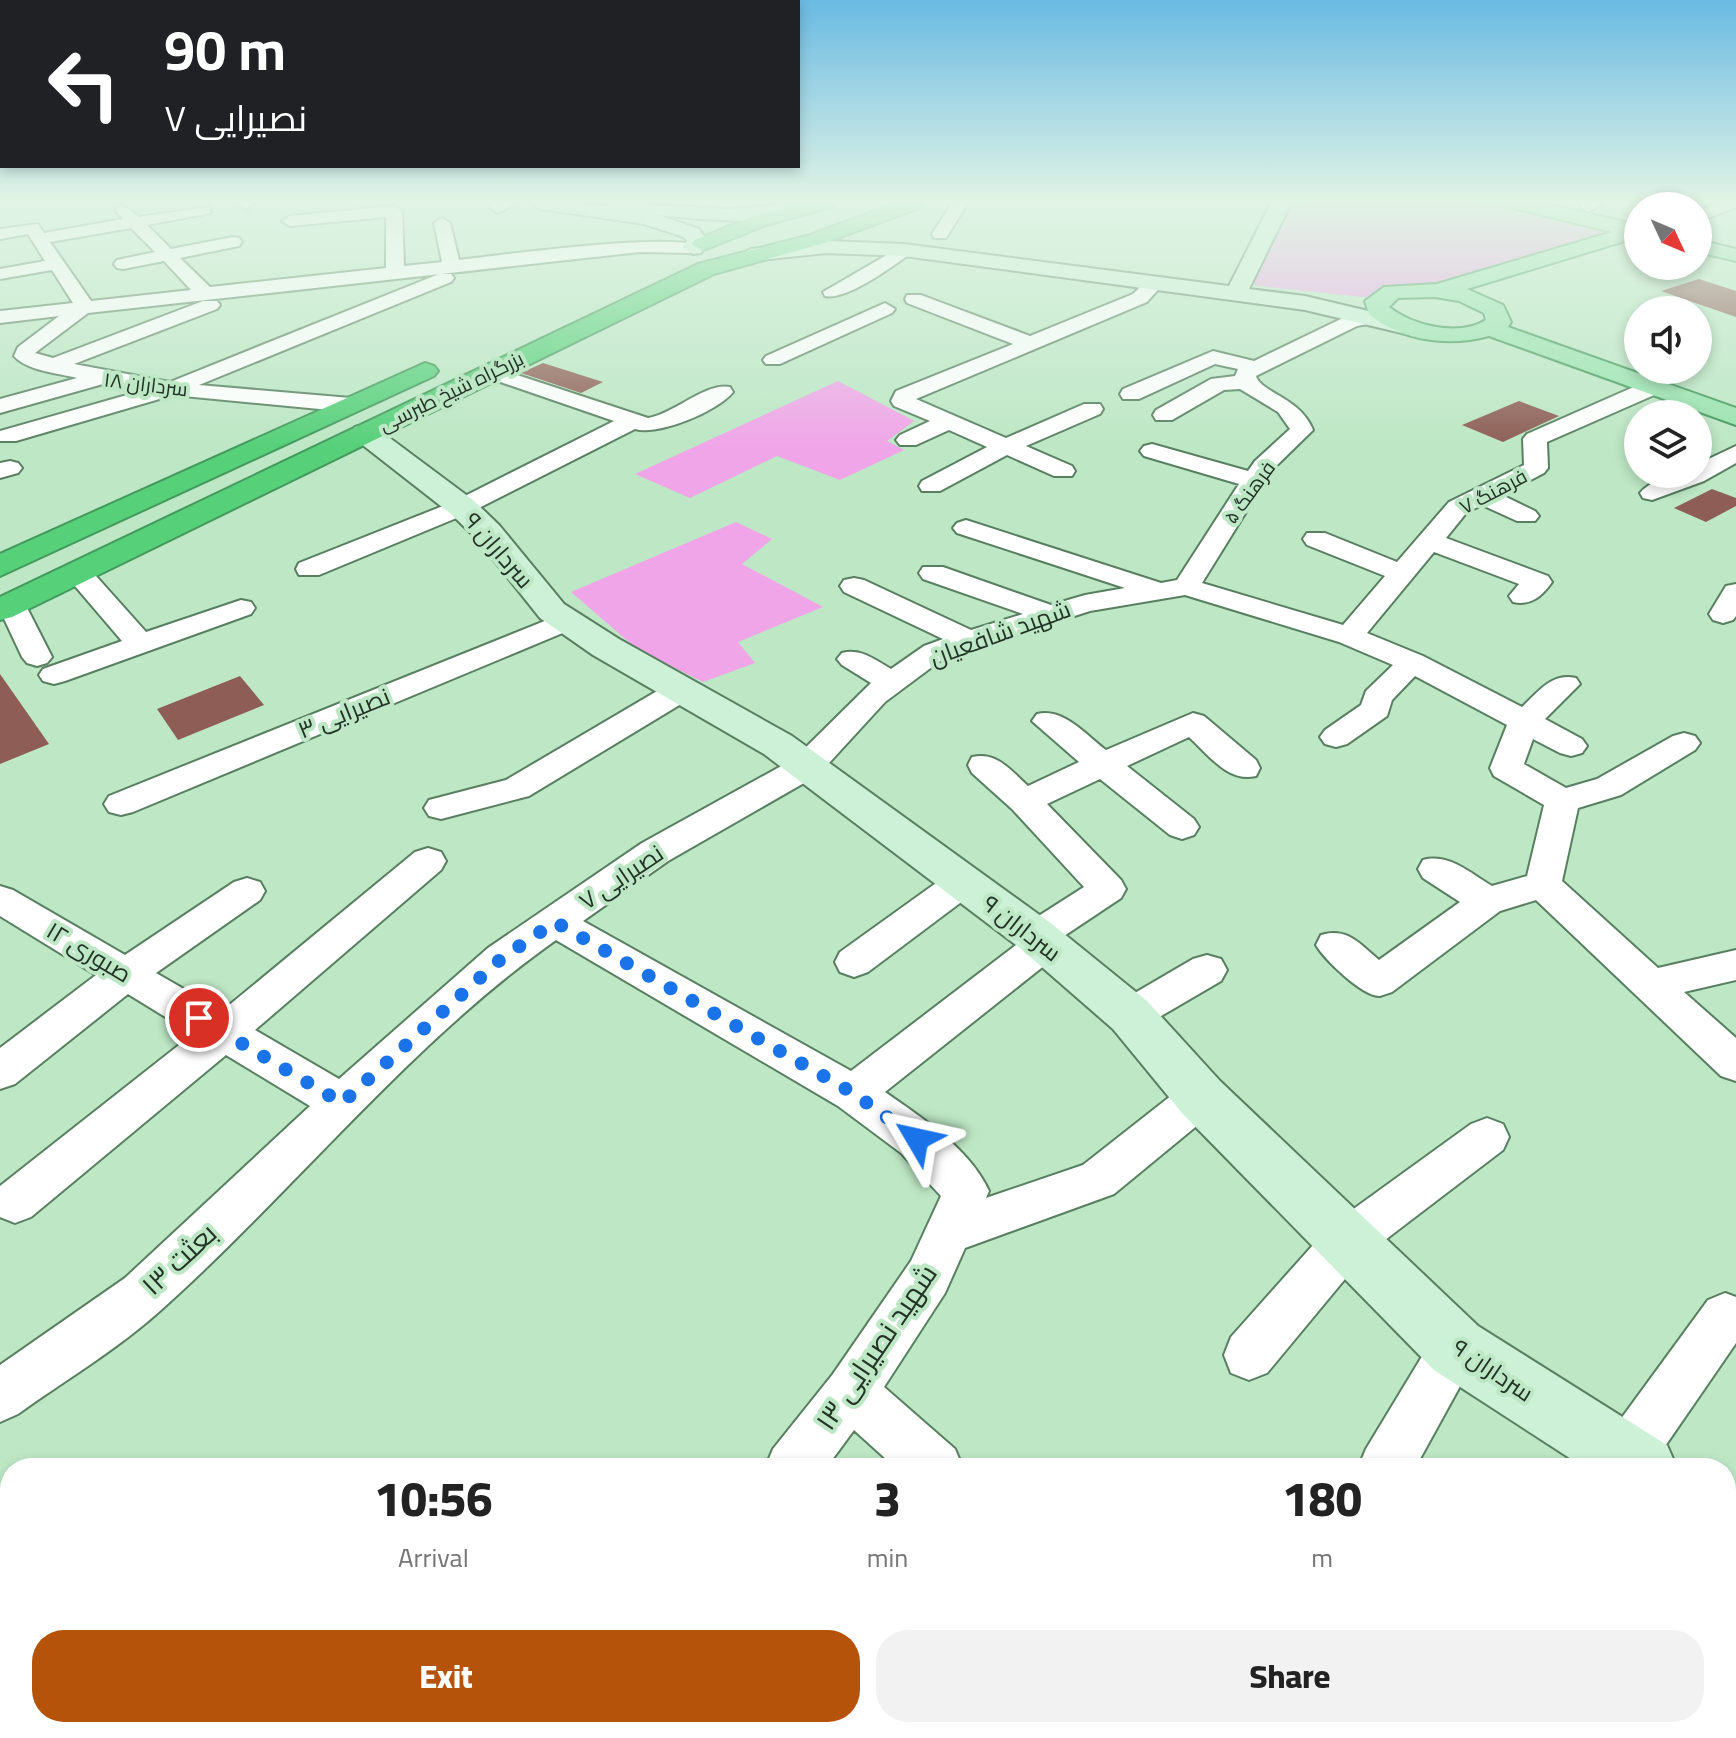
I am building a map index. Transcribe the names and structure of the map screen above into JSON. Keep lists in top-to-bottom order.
{
  "streets": {
    "highway": ["بزرگراه شیخ طبرسی"],
    "main road": ["سرداران ۹"],
    "street": [
      "سرداران ۱۸",
      "فرهنگ ۷",
      "فرهنگ ۵",
      "شهید شافعیان",
      "نصیرایی ۳",
      "نصیرایی ۷",
      "صبوری ۱۲",
      "بعثت ۱۳",
      "شهید نصیرایی ۱۳"
    ]
  },
  "crossings": [
    ["سرداران ۱۸", "بزرگراه شیخ طبرسی"],
    ["سرداران ۱۸", "سرداران ۹"],
    ["بزرگراه شیخ طبرسی", "سرداران ۹"],
    ["فرهنگ ۵", "شهید شافعیان"],
    ["سرداران ۹", "شهید شافعیان"],
    ["سرداران ۹", "نصیرایی ۳"],
    ["سرداران ۹", "نصیرایی ۷"],
    ["شهید شافعیان", "نصیرایی ۷"],
    ["نصیرایی ۷", "صبوری ۱۲"],
    ["نصیرایی ۷", "بعثت ۱۳"],
    ["نصیرایی ۷", "شهید نصیرایی ۱۳"],
    ["صبوری ۱۲", "بعثت ۱۳"]
  ],
  "north": "bottom right",
  "page": {
    "turn": ["90 m", "نصیرایی ۷"],
    "eta": [
      "10:56",
      "Arrival",
      "3",
      "min",
      "180",
      "m"
    ],
    "buttons": ["Exit", "Share"]
  }
}
